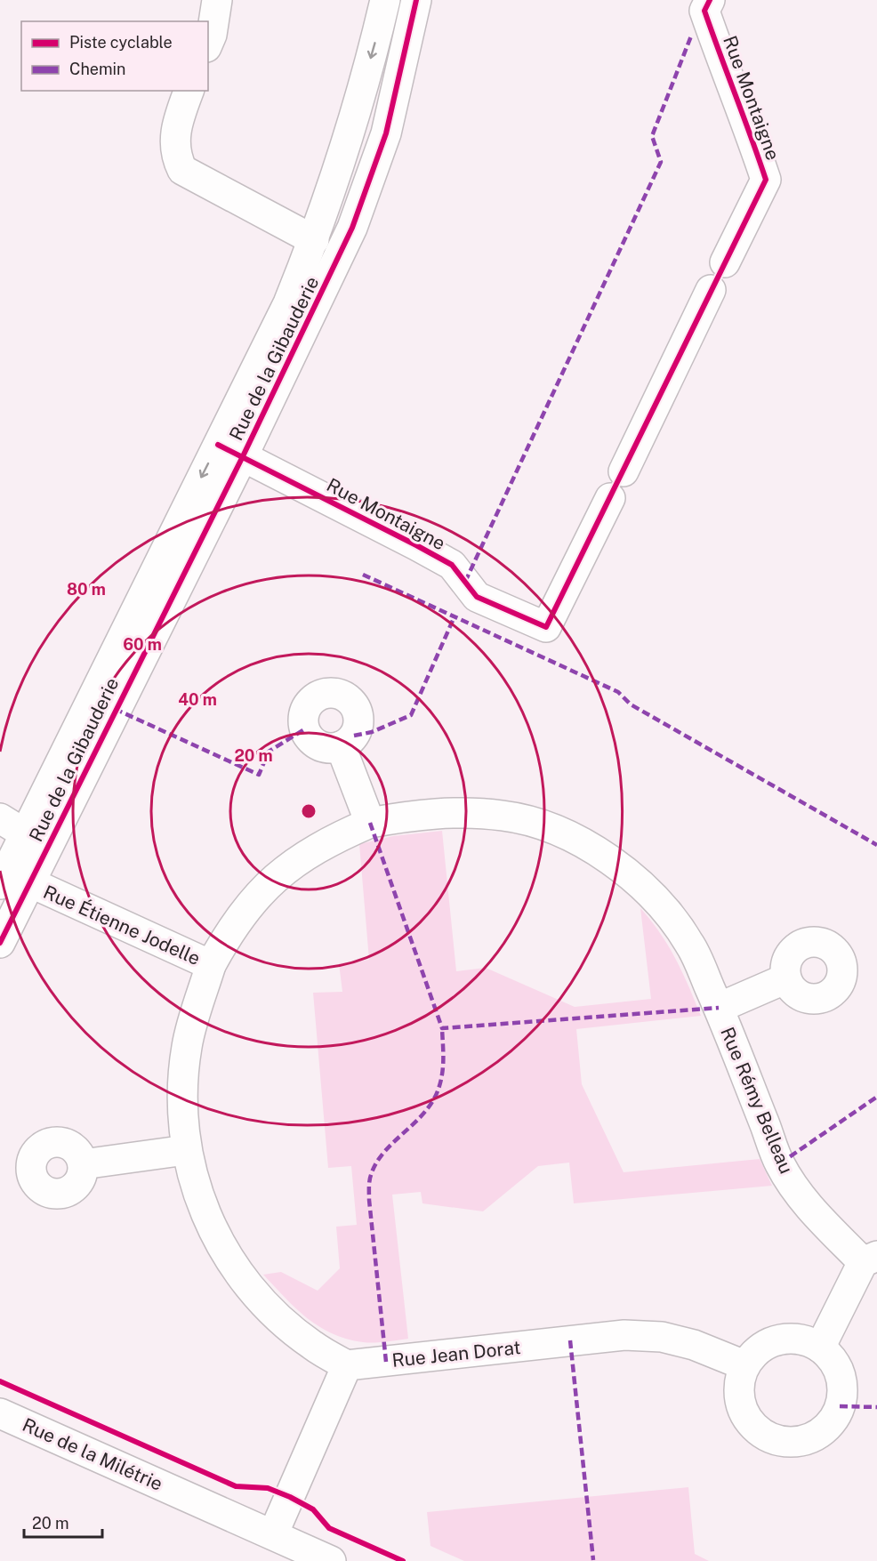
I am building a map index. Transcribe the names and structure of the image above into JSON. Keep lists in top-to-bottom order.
{
  "streets": {
    "street": [
      "Rue Montaigne",
      "Rue de la Gibauderie",
      "Rue Étienne Jodelle",
      "Rue Rémy Belleau",
      "Rue Jean Dorat",
      "Rue de la Milétrie"
    ]
  },
  "crossings": [
    ["Rue Montaigne", "Rue de la Gibauderie"],
    ["Rue de la Gibauderie", "Rue Étienne Jodelle"],
    ["Rue Étienne Jodelle", "Rue Rémy Belleau"],
    ["Rue Étienne Jodelle", "Rue Jean Dorat"]
  ],
  "legend": ["Piste cyclable", "Chemin"],
  "scale_bar": "20 m",
  "rings": [
    "80 m",
    "60 m",
    "40 m",
    "20 m"
  ]
}
